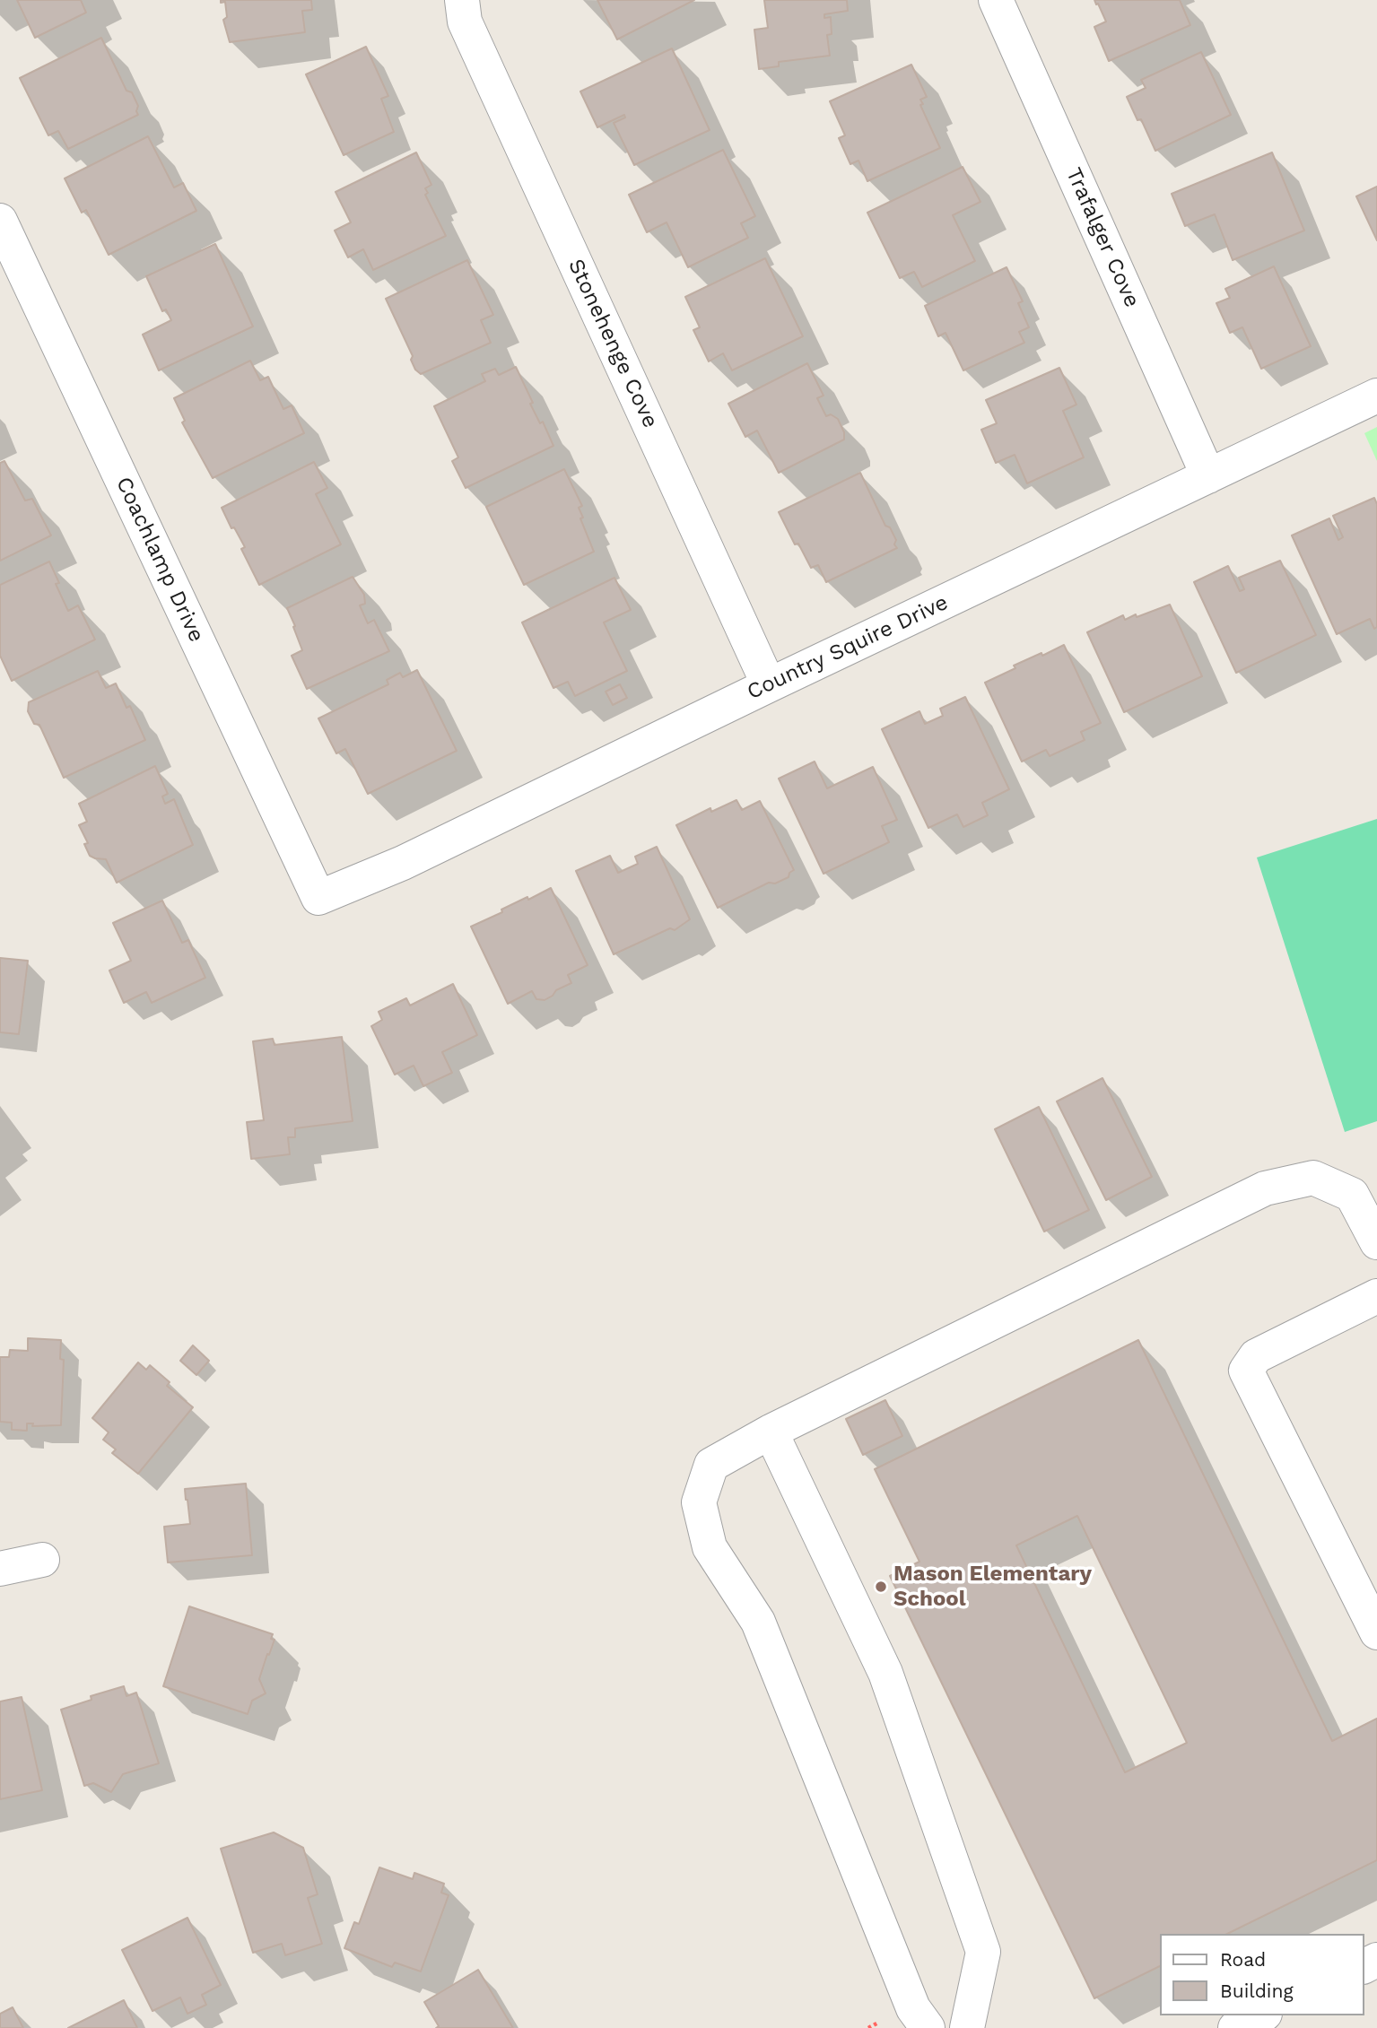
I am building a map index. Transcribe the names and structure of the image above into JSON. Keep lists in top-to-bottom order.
{
  "streets": {
    "street": [
      "Trafalger Cove",
      "Stonehenge Cove",
      "Coachlamp Drive",
      "Country Squire Drive"
    ]
  },
  "crossings": [
    ["Trafalger Cove", "Country Squire Drive"],
    ["Stonehenge Cove", "Country Squire Drive"],
    ["Coachlamp Drive", "Country Squire Drive"]
  ],
  "places": ["Mason Elementary School"],
  "legend": ["Road", "Building"]
}
